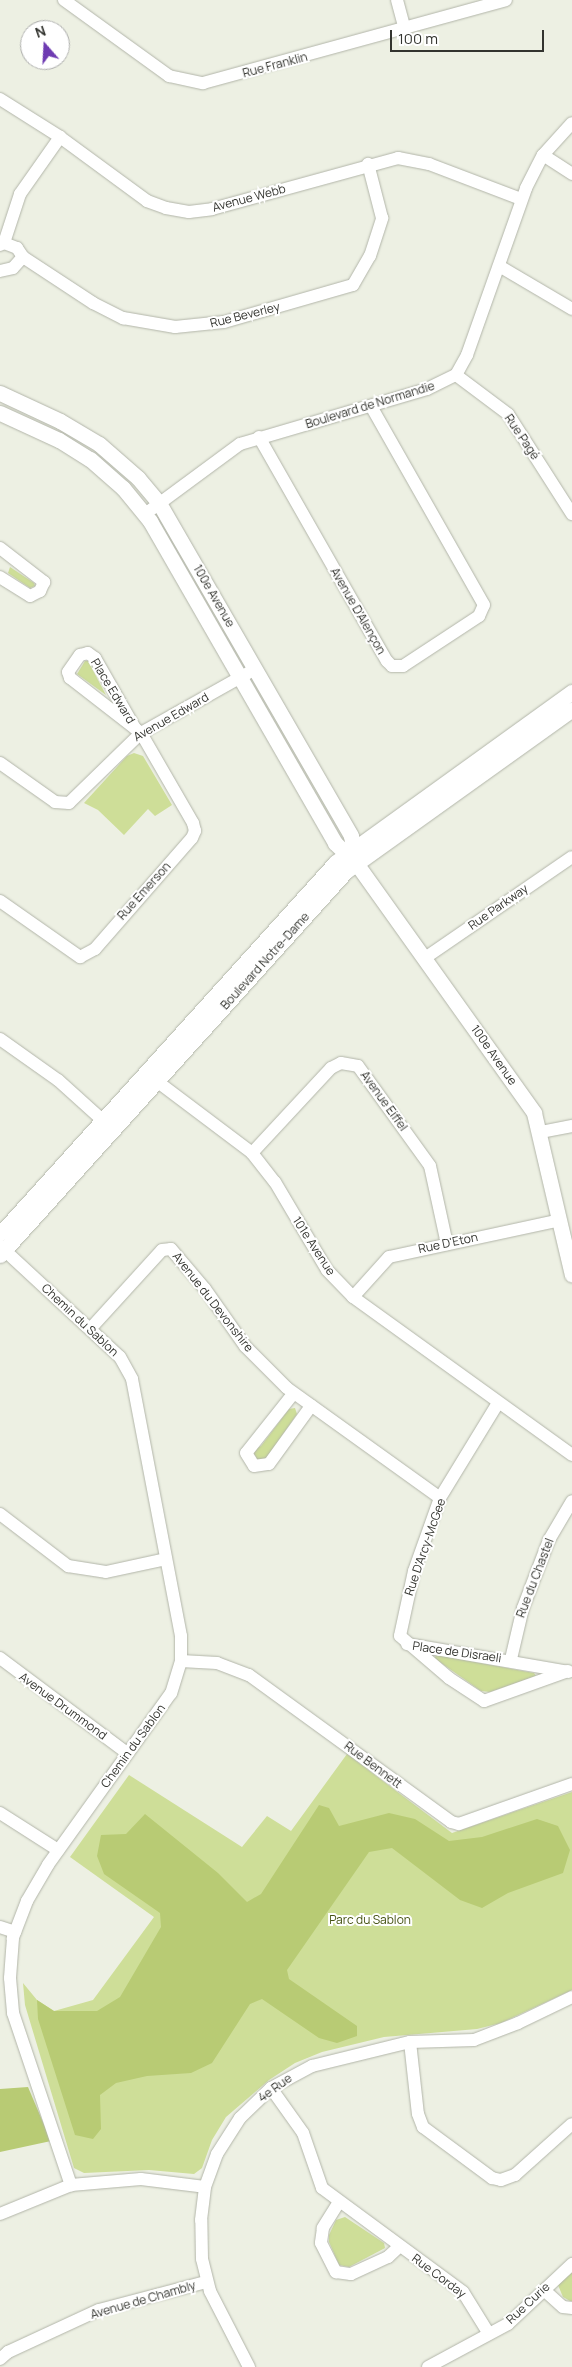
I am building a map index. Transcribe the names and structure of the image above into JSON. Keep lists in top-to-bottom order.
{
  "streets": {
    "street": [
      "Rue Franklin",
      "Avenue Webb",
      "Rue Beverley",
      "Boulevard de Normandie",
      "Rue Pagé",
      "100e Avenue",
      "Avenue D'Alençon",
      "Place Edward",
      "Avenue Edward",
      "Rue Emerson",
      "Rue Parkway",
      "Boulevard Notre-Dame",
      "Avenue Eiffel",
      "Rue D'Eton",
      "101e Avenue",
      "Avenue du Devonshire",
      "Chemin du Sablon",
      "Rue D'Arcy-McGee",
      "Rue du Chastel",
      "Place de Disraeli",
      "Avenue Drummond",
      "Rue Bennett",
      "4e Rue",
      "Rue Corday",
      "Avenue de Chambly",
      "Rue Curie"
    ]
  },
  "crossings": [
    ["Avenue Webb", "Rue Beverley"],
    ["Boulevard de Normandie", "Rue Pagé"],
    ["Boulevard de Normandie", "100e Avenue"],
    ["Boulevard de Normandie", "Avenue D'Alençon"],
    ["100e Avenue", "Avenue Edward"],
    ["100e Avenue", "Rue Parkway"],
    ["100e Avenue", "Boulevard Notre-Dame"],
    ["100e Avenue", "Rue D'Eton"],
    ["Place Edward", "Avenue Edward"],
    ["Place Edward", "Rue Emerson"],
    ["Avenue Edward", "Rue Emerson"],
    ["Boulevard Notre-Dame", "101e Avenue"],
    ["Boulevard Notre-Dame", "Chemin du Sablon"],
    ["Avenue Eiffel", "Rue D'Eton"],
    ["Avenue Eiffel", "101e Avenue"],
    ["Rue D'Eton", "101e Avenue"],
    ["101e Avenue", "Rue D'Arcy-McGee"],
    ["Avenue du Devonshire", "Chemin du Sablon"],
    ["Avenue du Devonshire", "Rue D'Arcy-McGee"],
    ["Chemin du Sablon", "Avenue Drummond"],
    ["Chemin du Sablon", "Rue Bennett"],
    ["Rue D'Arcy-McGee", "Place de Disraeli"],
    ["Rue du Chastel", "Place de Disraeli"],
    ["4e Rue", "Rue Corday"],
    ["4e Rue", "Avenue de Chambly"],
    ["Rue Corday", "Rue Curie"]
  ],
  "parks": ["Parc du Sablon"],
  "scale_bar": "100 m",
  "north": "top"
}
